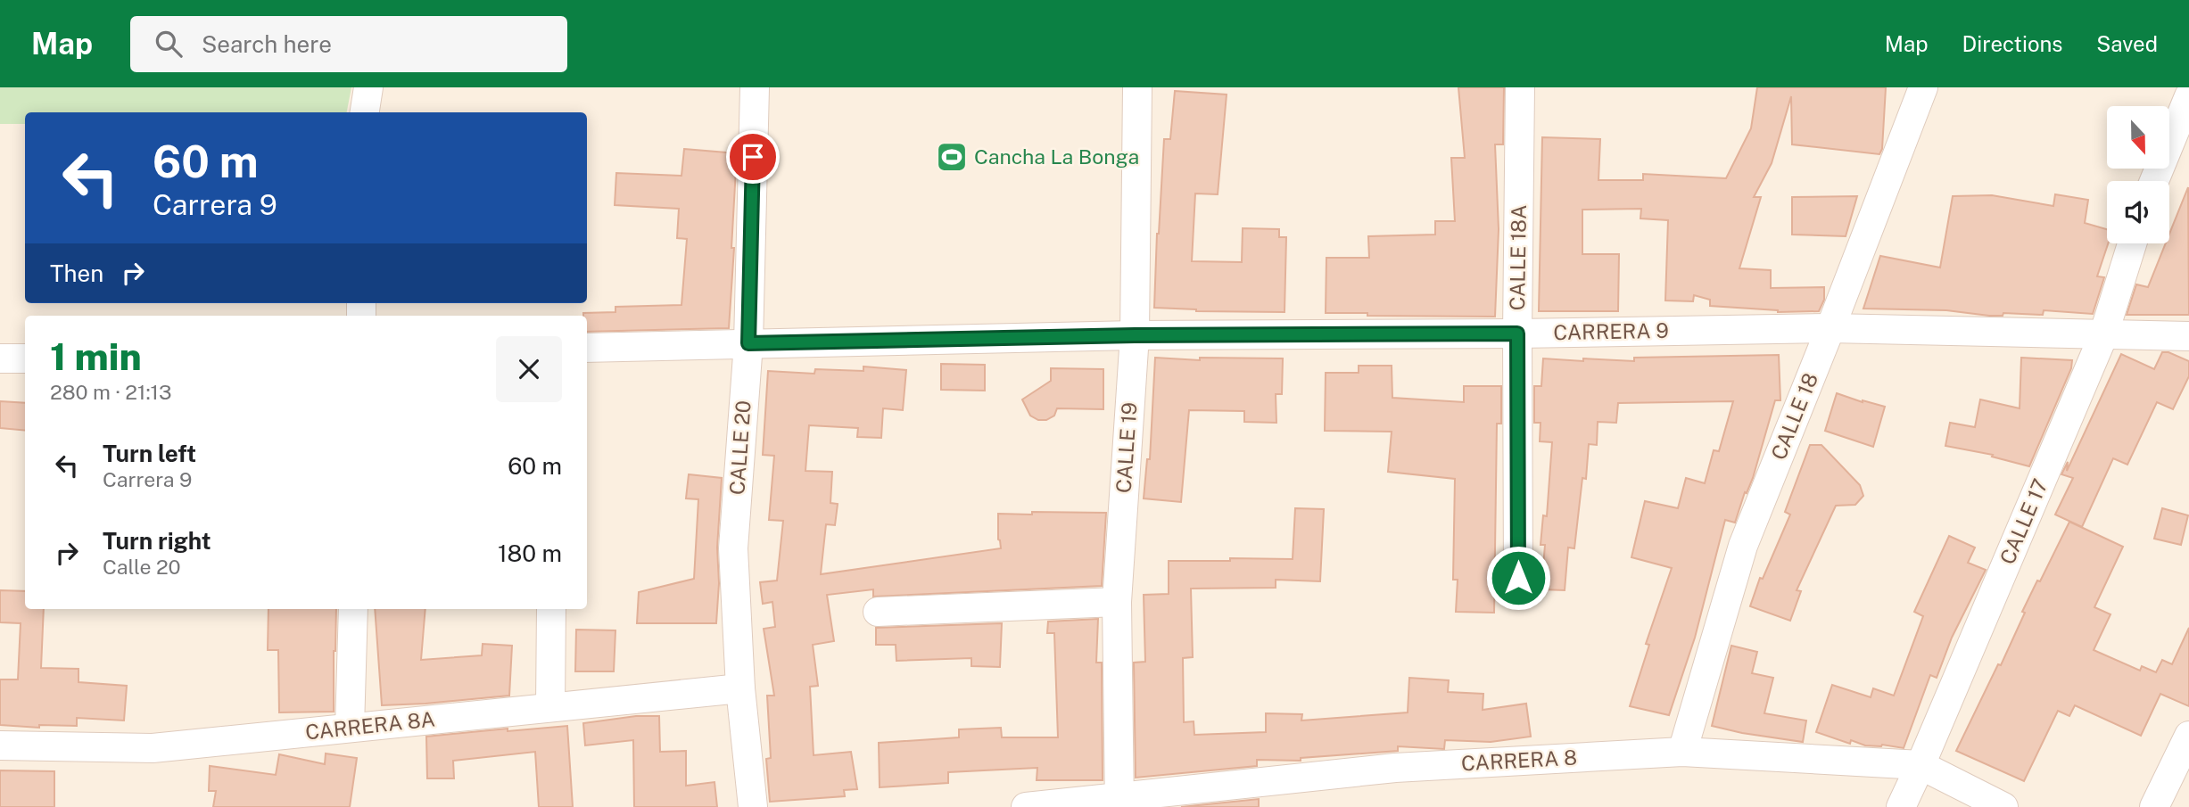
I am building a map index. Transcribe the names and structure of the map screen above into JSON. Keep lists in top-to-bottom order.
{
  "streets": {
    "street": [
      "CALLE 18A",
      "CARRERA 9",
      "CALLE 18",
      "CALLE 20",
      "CALLE 19",
      "CALLE 17",
      "CARRERA 8A",
      "CARRERA 8"
    ]
  },
  "crossings": [
    ["CALLE 18A", "CARRERA 9"],
    ["CARRERA 9", "CALLE 18"],
    ["CARRERA 9", "CALLE 20"],
    ["CARRERA 9", "CALLE 19"],
    ["CARRERA 9", "CALLE 17"],
    ["CALLE 18", "CARRERA 8"],
    ["CALLE 20", "CARRERA 8A"],
    ["CALLE 19", "CARRERA 8"],
    ["CALLE 17", "CARRERA 8"]
  ],
  "places": {
    "sports": ["Cancha La Bonga"]
  },
  "north": "bottom",
  "page": {
    "header": "Map",
    "search": "Search here",
    "nav": ["Map", "Directions", "Saved"],
    "turn": ["60 m", "Carrera 9"],
    "then": "Then",
    "heading": ["1 min", "280 m · 21:13"],
    "list": [
      {
        "name": "Turn left",
        "note": "Carrera 9",
        "value": "60 m"
      },
      {
        "name": "Turn right",
        "note": "Calle 20",
        "value": "180 m"
      }
    ]
  }
}
